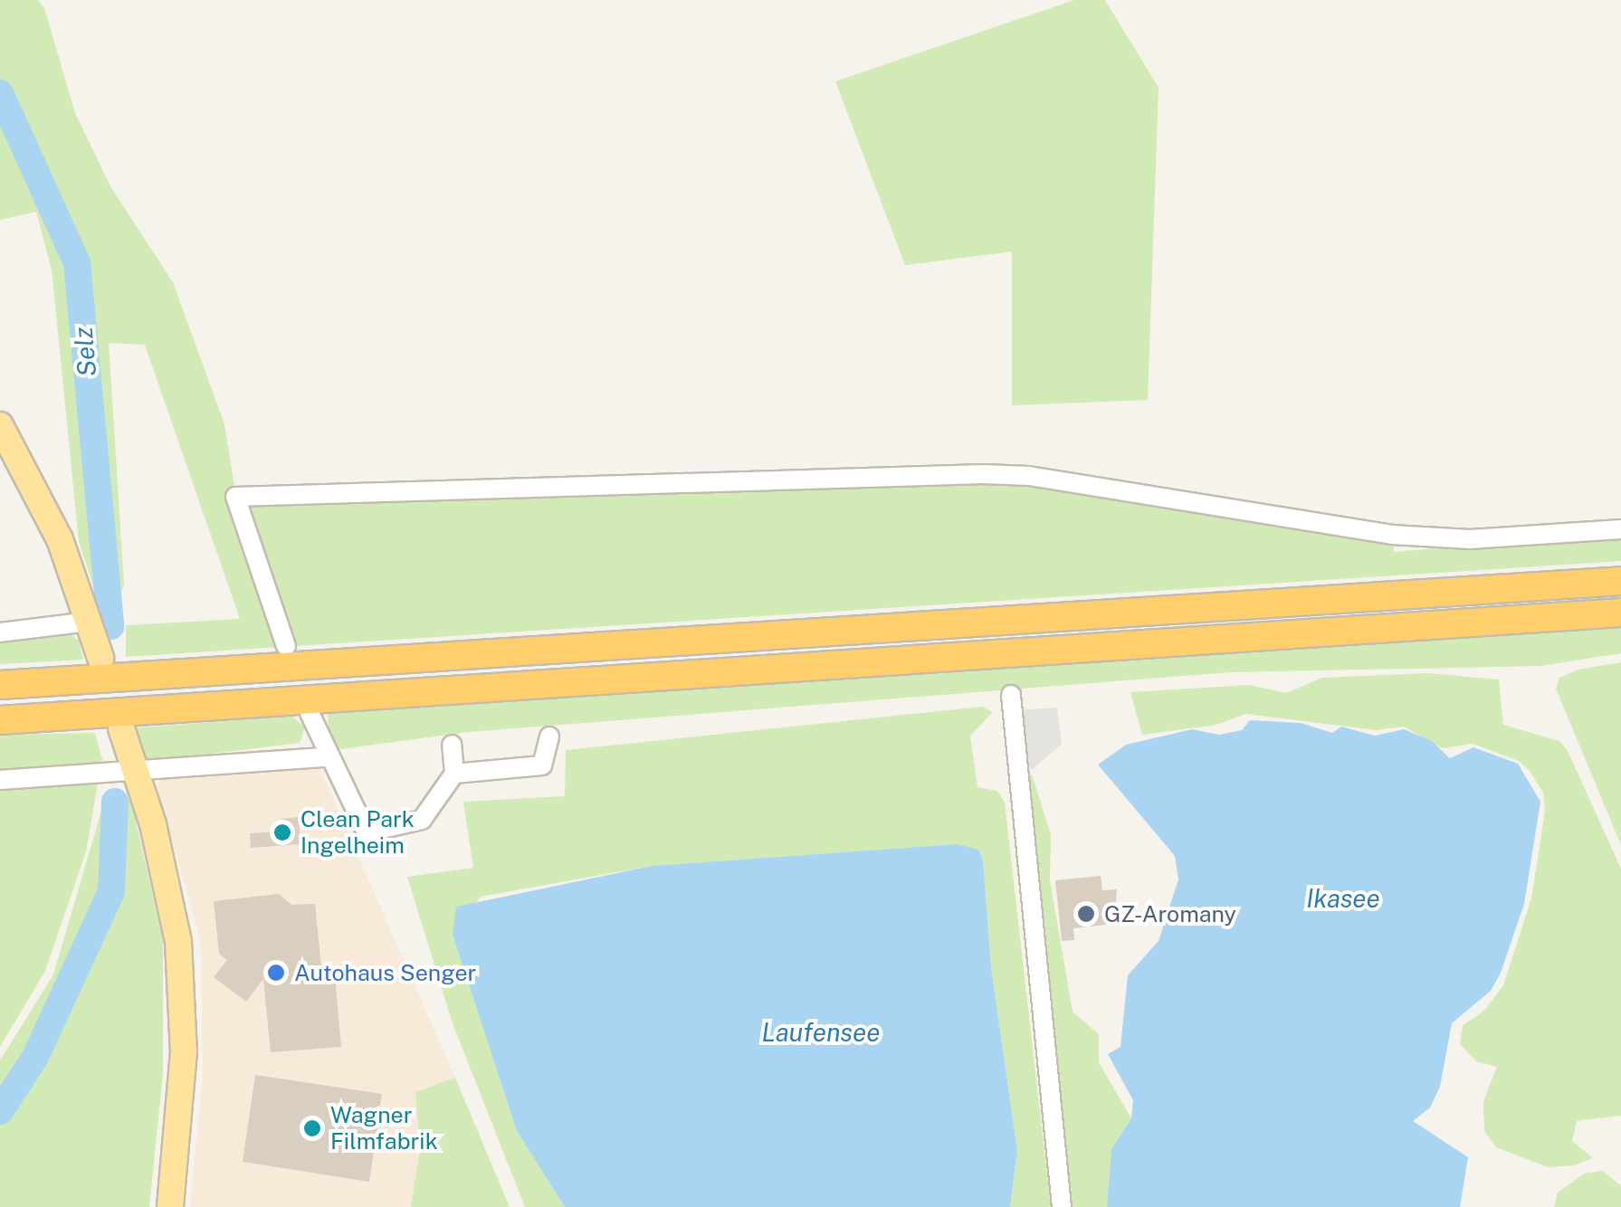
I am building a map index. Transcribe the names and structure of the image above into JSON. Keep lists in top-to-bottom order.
{
  "water": ["Selz", "Ikasee", "Laufensee"],
  "places": [
    "Clean Park Ingelheim",
    "GZ-Aromany",
    "Autohaus Senger",
    "Wagner Filmfabrik"
  ]
}
